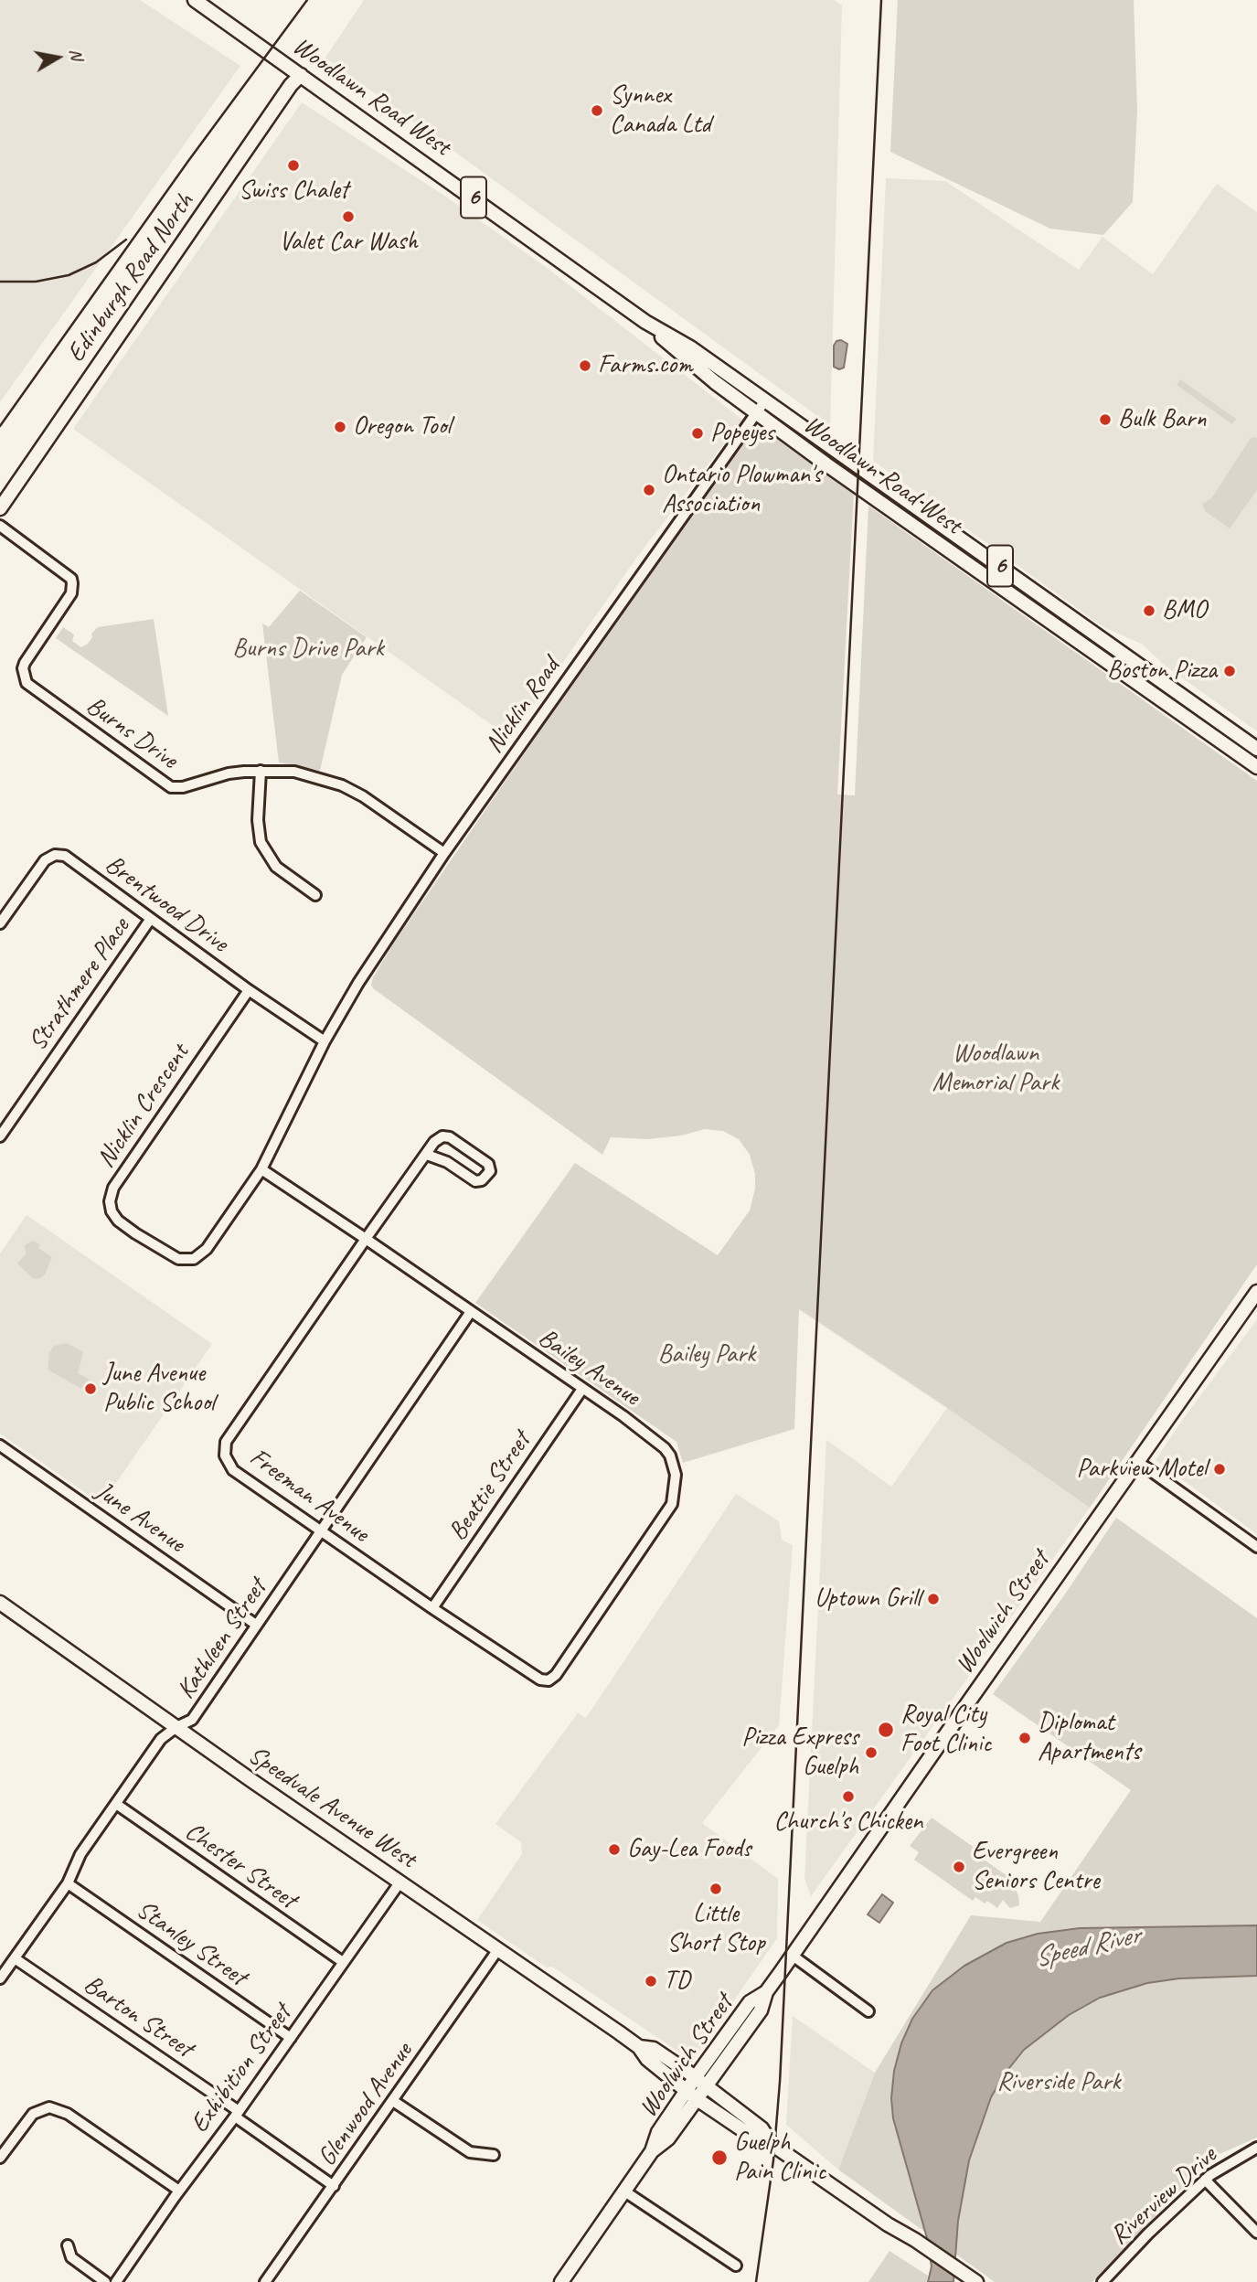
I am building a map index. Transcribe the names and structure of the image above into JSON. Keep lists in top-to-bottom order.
{
  "streets": {
    "main road": [
      "Woodlawn Road West",
      "6",
      "Edinburgh Road North",
      "Woolwich Street",
      "Speedvale Avenue West"
    ],
    "street": [
      "Nicklin Road",
      "Burns Drive",
      "Brentwood Drive",
      "Strathmere Place",
      "Nicklin Crescent",
      "Bailey Avenue",
      "Beattie Street",
      "Freeman Avenue",
      "June Avenue",
      "Kathleen Street",
      "Chester Street",
      "Stanley Street",
      "Barton Street",
      "Exhibition Street",
      "Glenwood Avenue",
      "Riverview Drive"
    ]
  },
  "crossings": [
    ["Woodlawn Road West", "Edinburgh Road North"],
    ["Woodlawn Road West", "Nicklin Road"],
    ["Nicklin Road", "Burns Drive"],
    ["Nicklin Road", "Brentwood Drive"],
    ["Nicklin Road", "Nicklin Crescent"],
    ["Brentwood Drive", "Strathmere Place"],
    ["Brentwood Drive", "Nicklin Crescent"],
    ["Nicklin Crescent", "Bailey Avenue"],
    ["Bailey Avenue", "Beattie Street"],
    ["Bailey Avenue", "Freeman Avenue"],
    ["Bailey Avenue", "Kathleen Street"],
    ["Beattie Street", "Freeman Avenue"],
    ["Freeman Avenue", "Kathleen Street"],
    ["June Avenue", "Kathleen Street"],
    ["Woolwich Street", "Speedvale Avenue West"],
    ["Kathleen Street", "Speedvale Avenue West"],
    ["Kathleen Street", "Chester Street"],
    ["Kathleen Street", "Stanley Street"],
    ["Kathleen Street", "Barton Street"],
    ["Speedvale Avenue West", "Exhibition Street"],
    ["Speedvale Avenue West", "Glenwood Avenue"],
    ["Chester Street", "Exhibition Street"],
    ["Stanley Street", "Exhibition Street"],
    ["Barton Street", "Exhibition Street"],
    ["Barton Street", "Glenwood Avenue"]
  ],
  "water": ["Speed River"],
  "parks": [
    "Burns Drive Park",
    "Woodlawn Memorial Park",
    "Bailey Park",
    "Riverside Park"
  ],
  "places": [
    "Synnex Canada Ltd",
    "Swiss Chalet",
    "Valet Car Wash",
    "Farms.com",
    "Bulk Barn",
    "Oregon Tool",
    "Popeyes",
    "Ontario Plowman's Association",
    "BMO",
    "Boston Pizza",
    "June Avenue Public School",
    "Parkview Motel",
    "Uptown Grill",
    "Royal City Foot Clinic",
    "Diplomat Apartments",
    "Pizza Express Guelph",
    "Church's Chicken",
    "Gay-Lea Foods",
    "Evergreen Seniors Centre",
    "Little Short Stop",
    "TD",
    "Guelph Pain Clinic"
  ],
  "north": "right"
}
